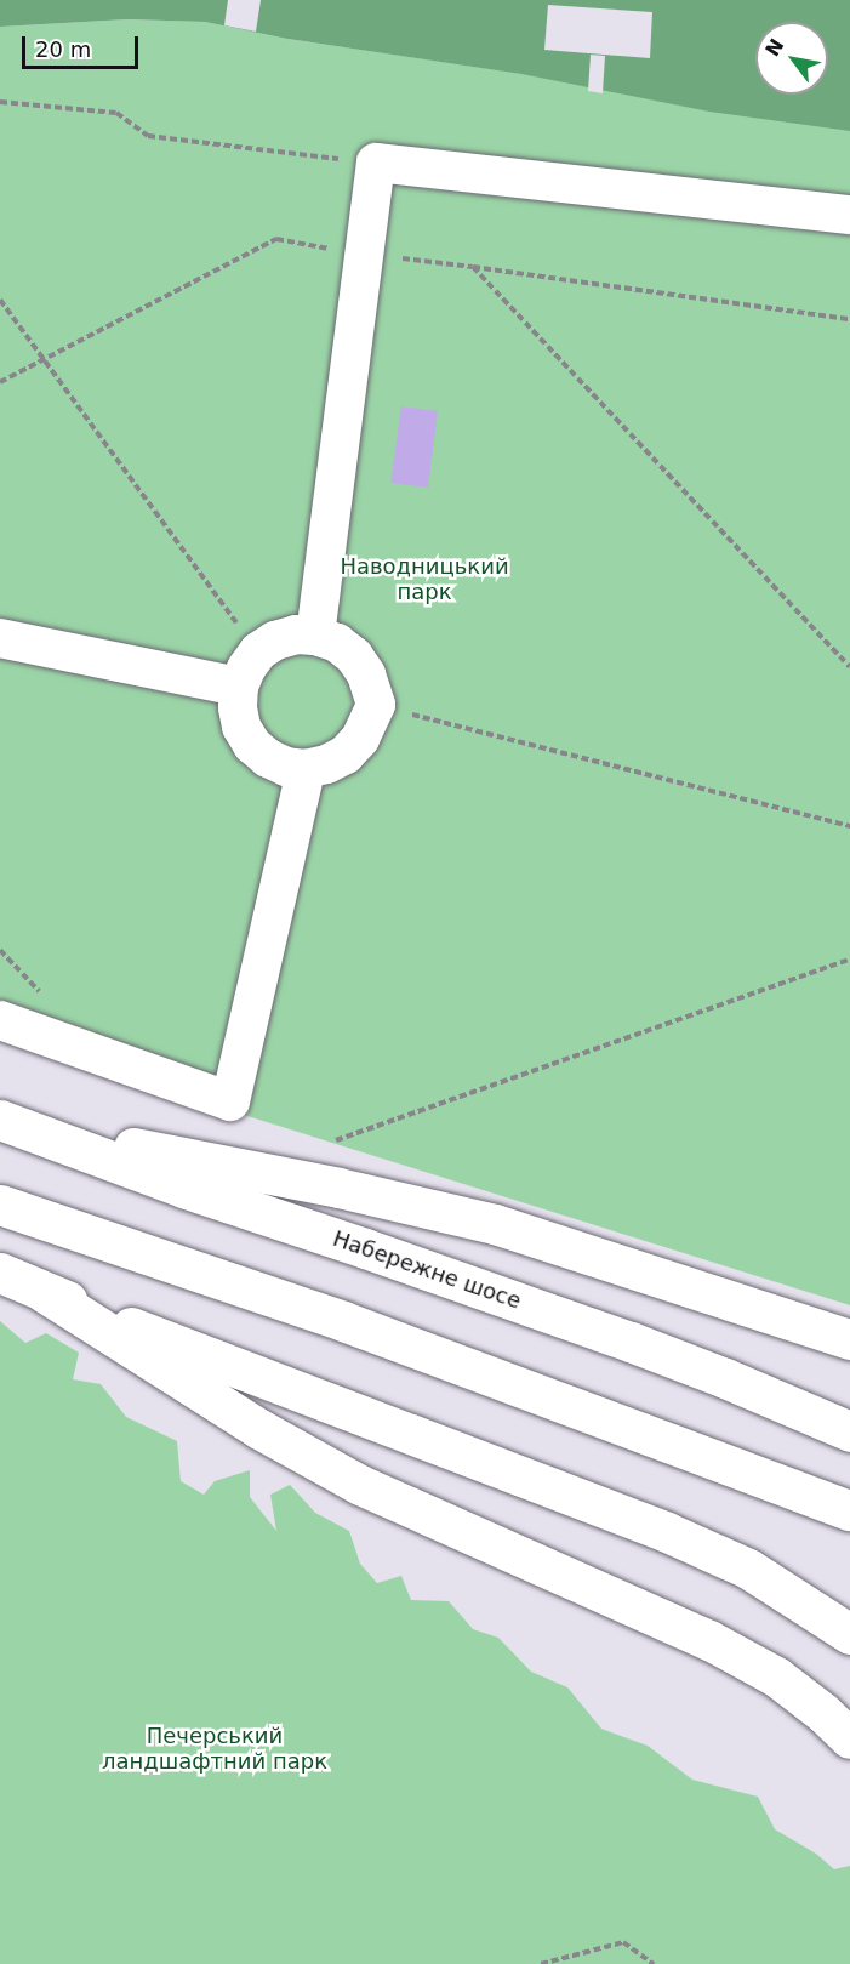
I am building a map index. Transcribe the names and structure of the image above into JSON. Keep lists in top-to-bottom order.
{
  "streets": {
    "main road": ["Набережне шосе"]
  },
  "parks": ["Наводницький парк", "Печерський ландшафтний парк"],
  "scale_bar": "20 m",
  "north": "top left"
}
